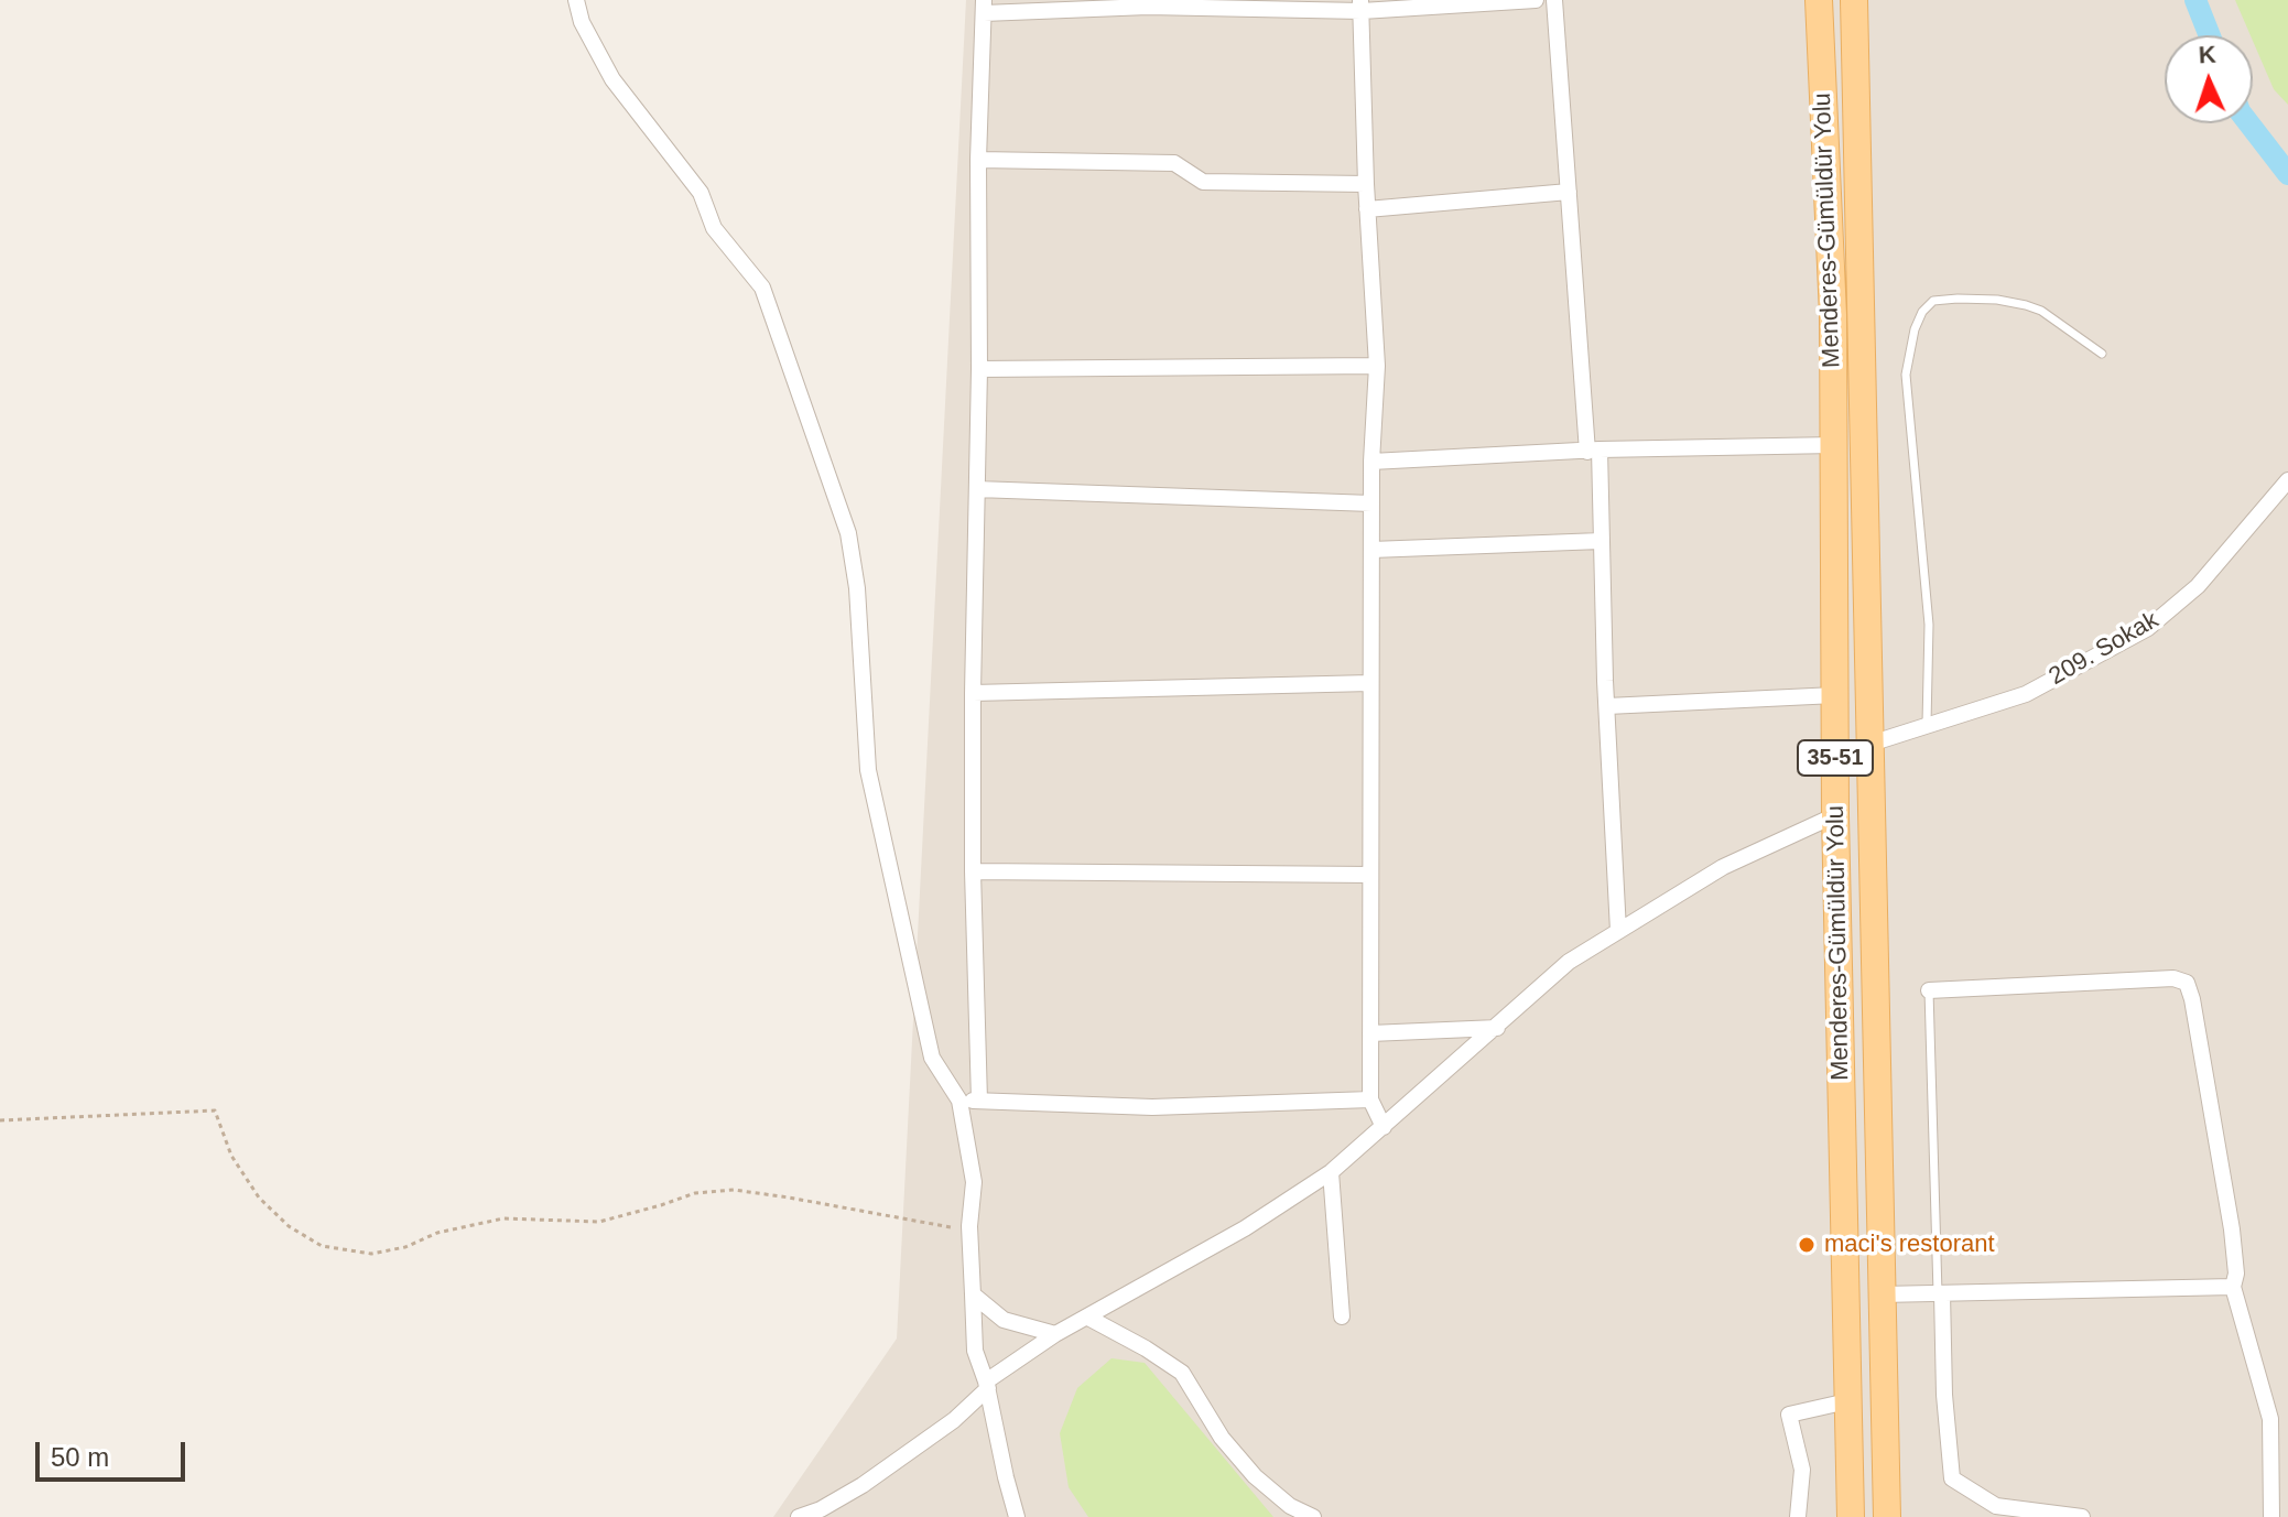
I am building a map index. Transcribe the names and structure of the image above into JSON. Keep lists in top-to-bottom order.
{
  "streets": {
    "main road": ["Menderes-Gümüldür Yolu", "35-51"],
    "street": ["209. Sokak"]
  },
  "crossings": [
    ["Menderes-Gümüldür Yolu", "209. Sokak"]
  ],
  "places": ["maci's restorant"],
  "scale_bar": "50 m",
  "north": "top"
}
